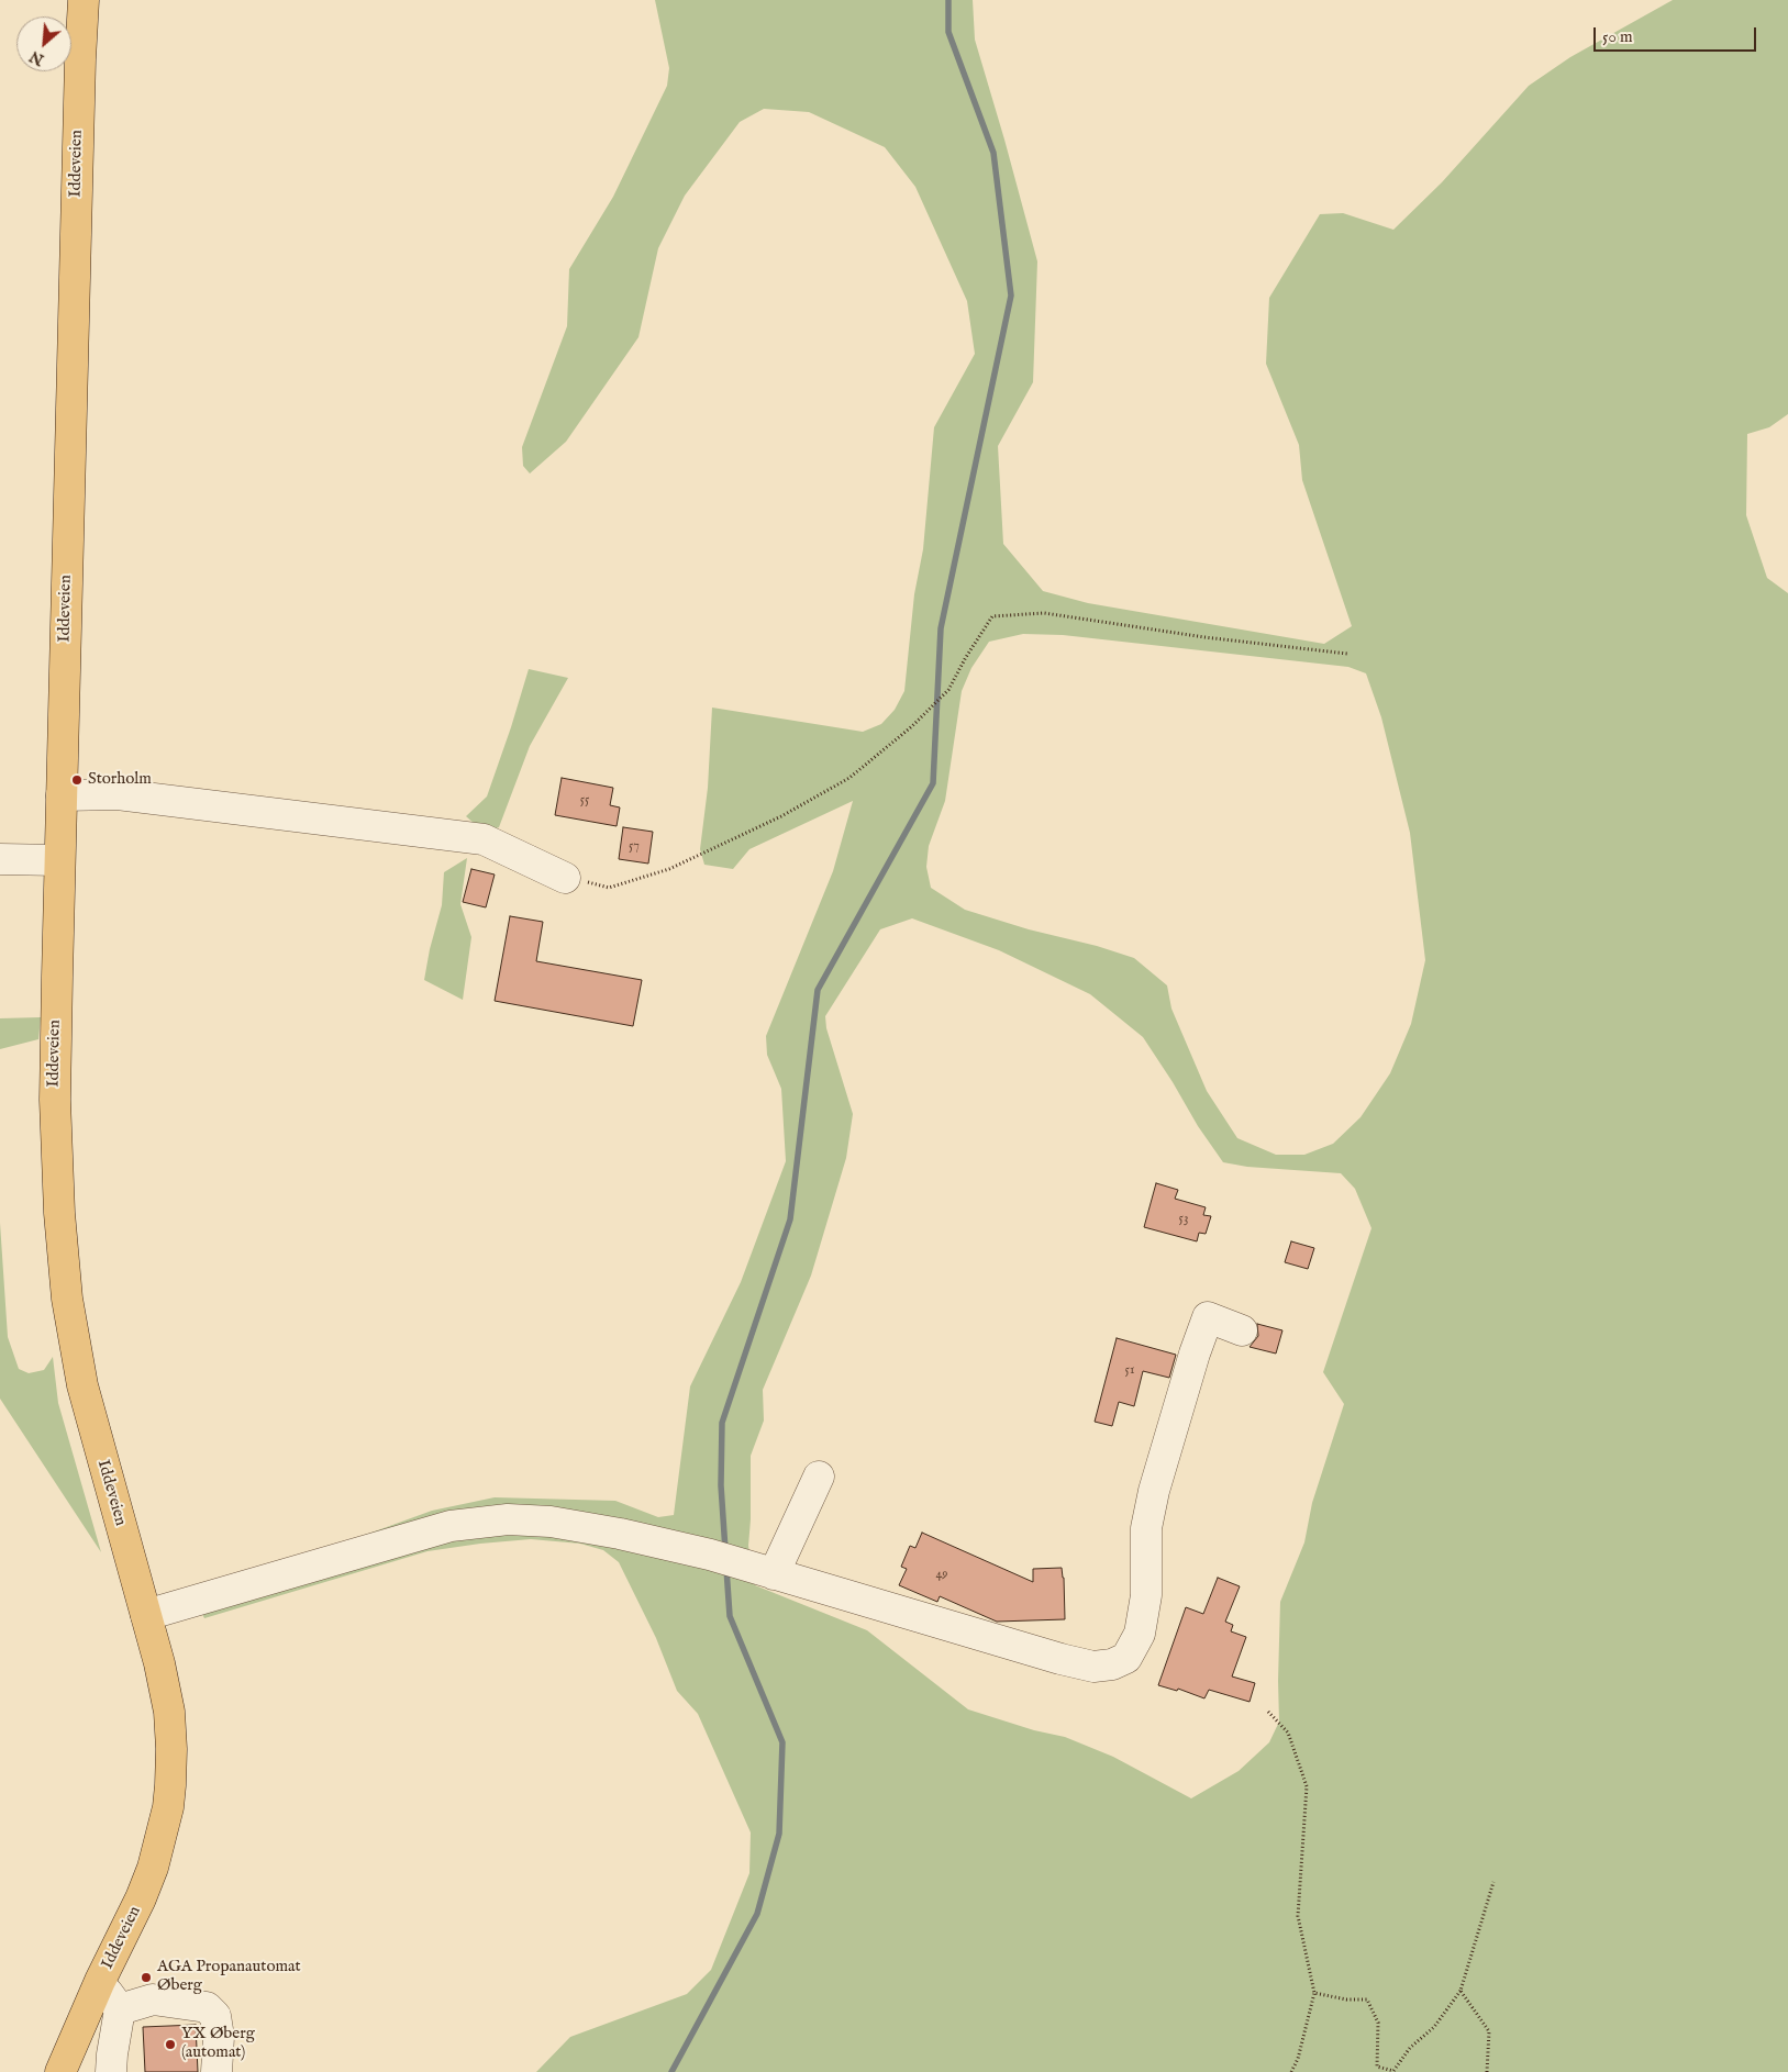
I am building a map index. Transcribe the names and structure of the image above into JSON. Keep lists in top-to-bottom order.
{
  "streets": {
    "main road": ["Iddeveien"]
  },
  "places": ["Storholm", "AGA Propanautomat Øberg", "YX Øberg (automat)"],
  "house_numbers": [
    "55",
    "57",
    "53",
    "51",
    "49"
  ],
  "scale_bar": "50 m",
  "north": "bottom left"
}
